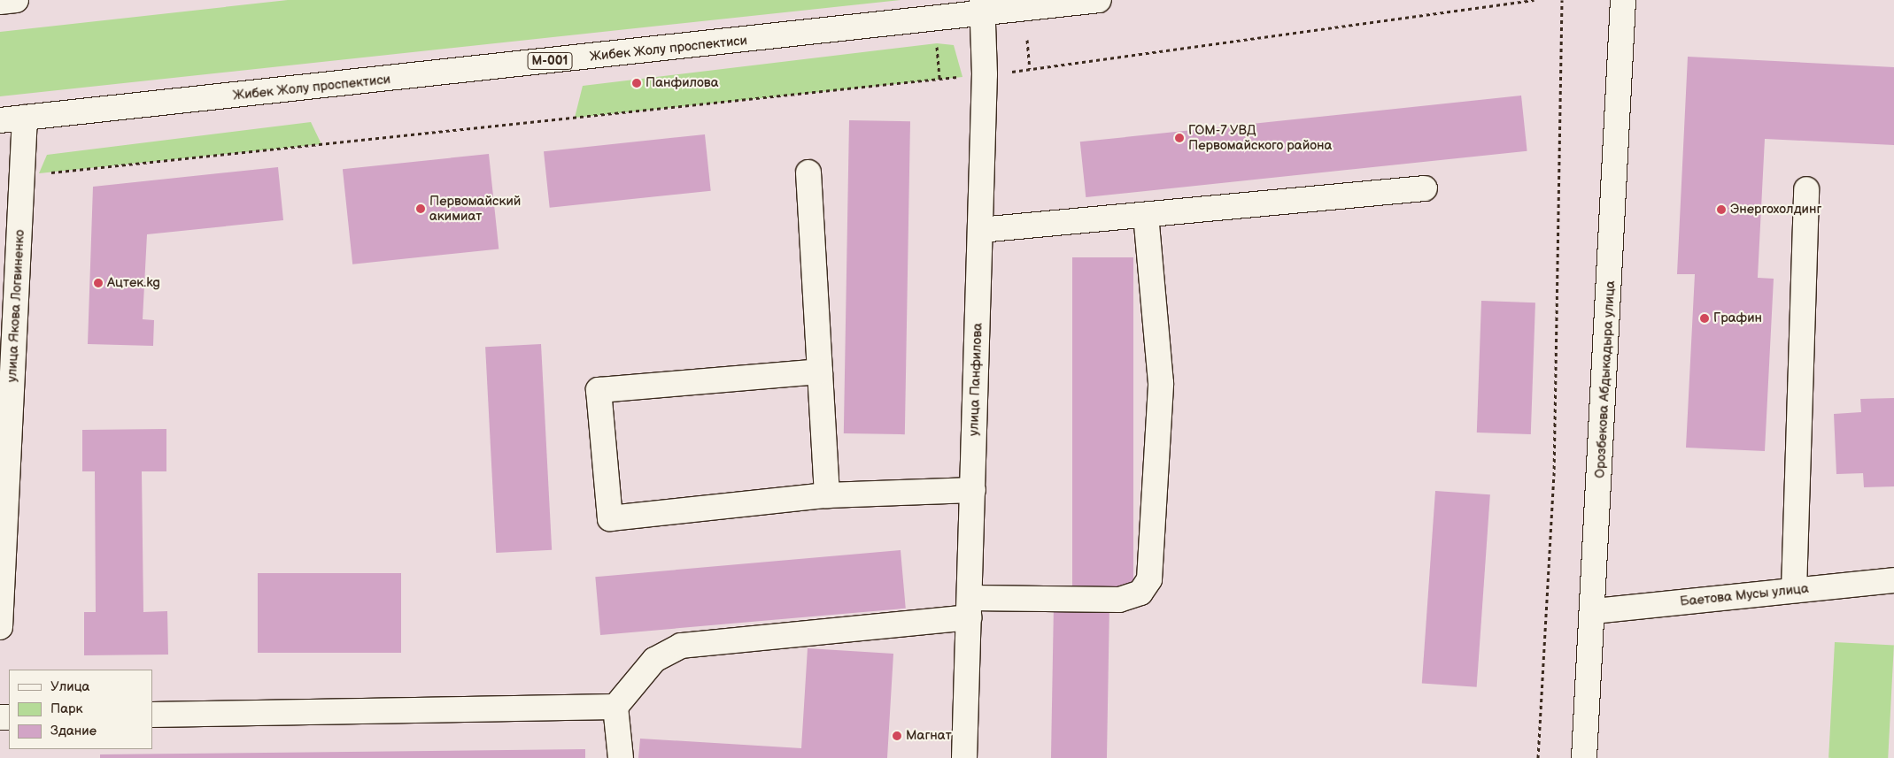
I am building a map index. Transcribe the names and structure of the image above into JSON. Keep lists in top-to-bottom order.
{
  "streets": {
    "street": [
      "Жибек Жолу проспектиси",
      "М-001",
      "улица Якова Логвиненко",
      "улица Панфилова",
      "Орозбекова Абдыкадыра улица",
      "Баетова Мусы улица"
    ]
  },
  "crossings": [
    ["Жибек Жолу проспектиси", "улица Якова Логвиненко"],
    ["Жибек Жолу проспектиси", "улица Панфилова"],
    ["Орозбекова Абдыкадыра улица", "Баетова Мусы улица"]
  ],
  "places": [
    "Панфилова",
    "ГОМ-7 УВД Первомайского района",
    "Первомайский акимиат",
    "Энергохолдинг",
    "Ацтек.kg",
    "Графин",
    "Магнат"
  ],
  "legend": ["Улица", "Парк", "Здание"]
}
